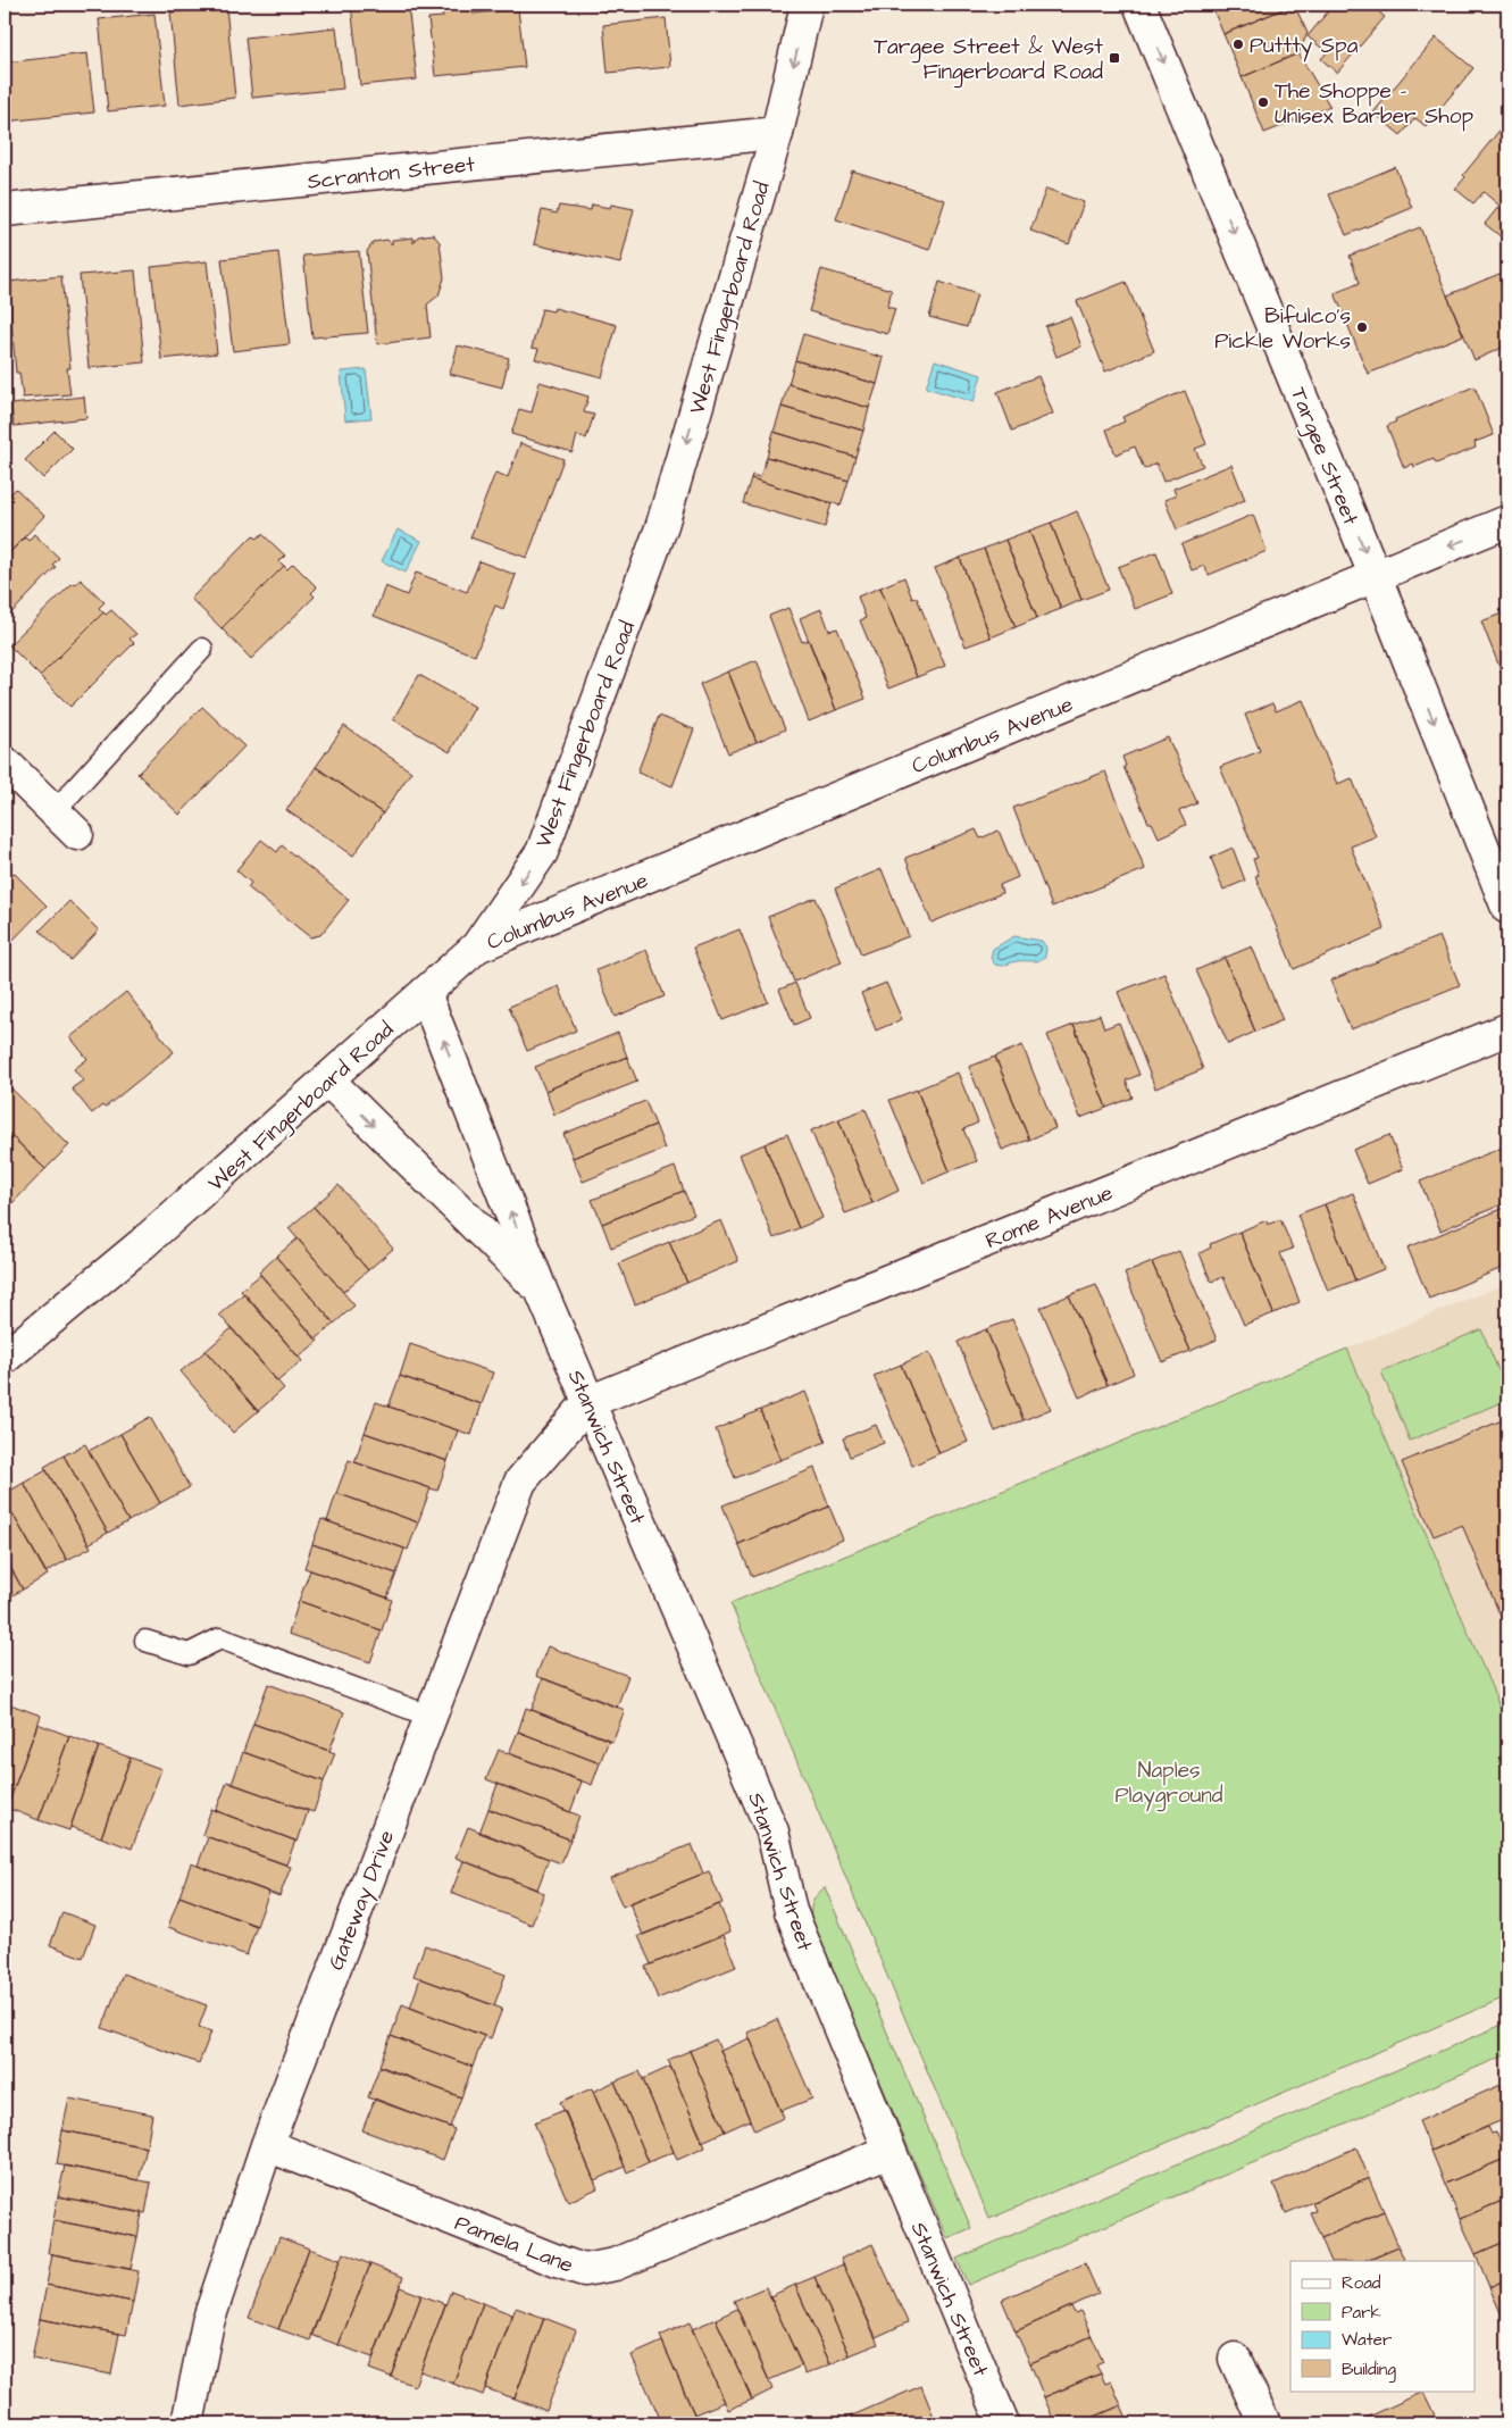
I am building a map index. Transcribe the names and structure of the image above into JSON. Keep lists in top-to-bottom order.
{
  "streets": {
    "street": [
      "Scranton Street",
      "West Fingerboard Road",
      "Targee Street",
      "Columbus Avenue",
      "Rome Avenue",
      "Stanwich Street",
      "Gateway Drive",
      "Pamela Lane"
    ]
  },
  "crossings": [
    ["Scranton Street", "West Fingerboard Road"],
    ["West Fingerboard Road", "Columbus Avenue"],
    ["West Fingerboard Road", "Stanwich Street"],
    ["Targee Street", "Columbus Avenue"],
    ["Rome Avenue", "Stanwich Street"],
    ["Rome Avenue", "Gateway Drive"],
    ["Stanwich Street", "Gateway Drive"],
    ["Stanwich Street", "Pamela Lane"],
    ["Gateway Drive", "Pamela Lane"]
  ],
  "one_way": ["West Fingerboard Road", "Targee Street"],
  "parks": ["Naples Playground"],
  "places": {
    "other": ["Puttty Spa", "The Shoppe - Unisex Barber Shop", "Bifulco's Pickle Works"],
    "transit": ["Targee Street & West Fingerboard Road"]
  },
  "legend": [
    "Road",
    "Park",
    "Water",
    "Building"
  ]
}
